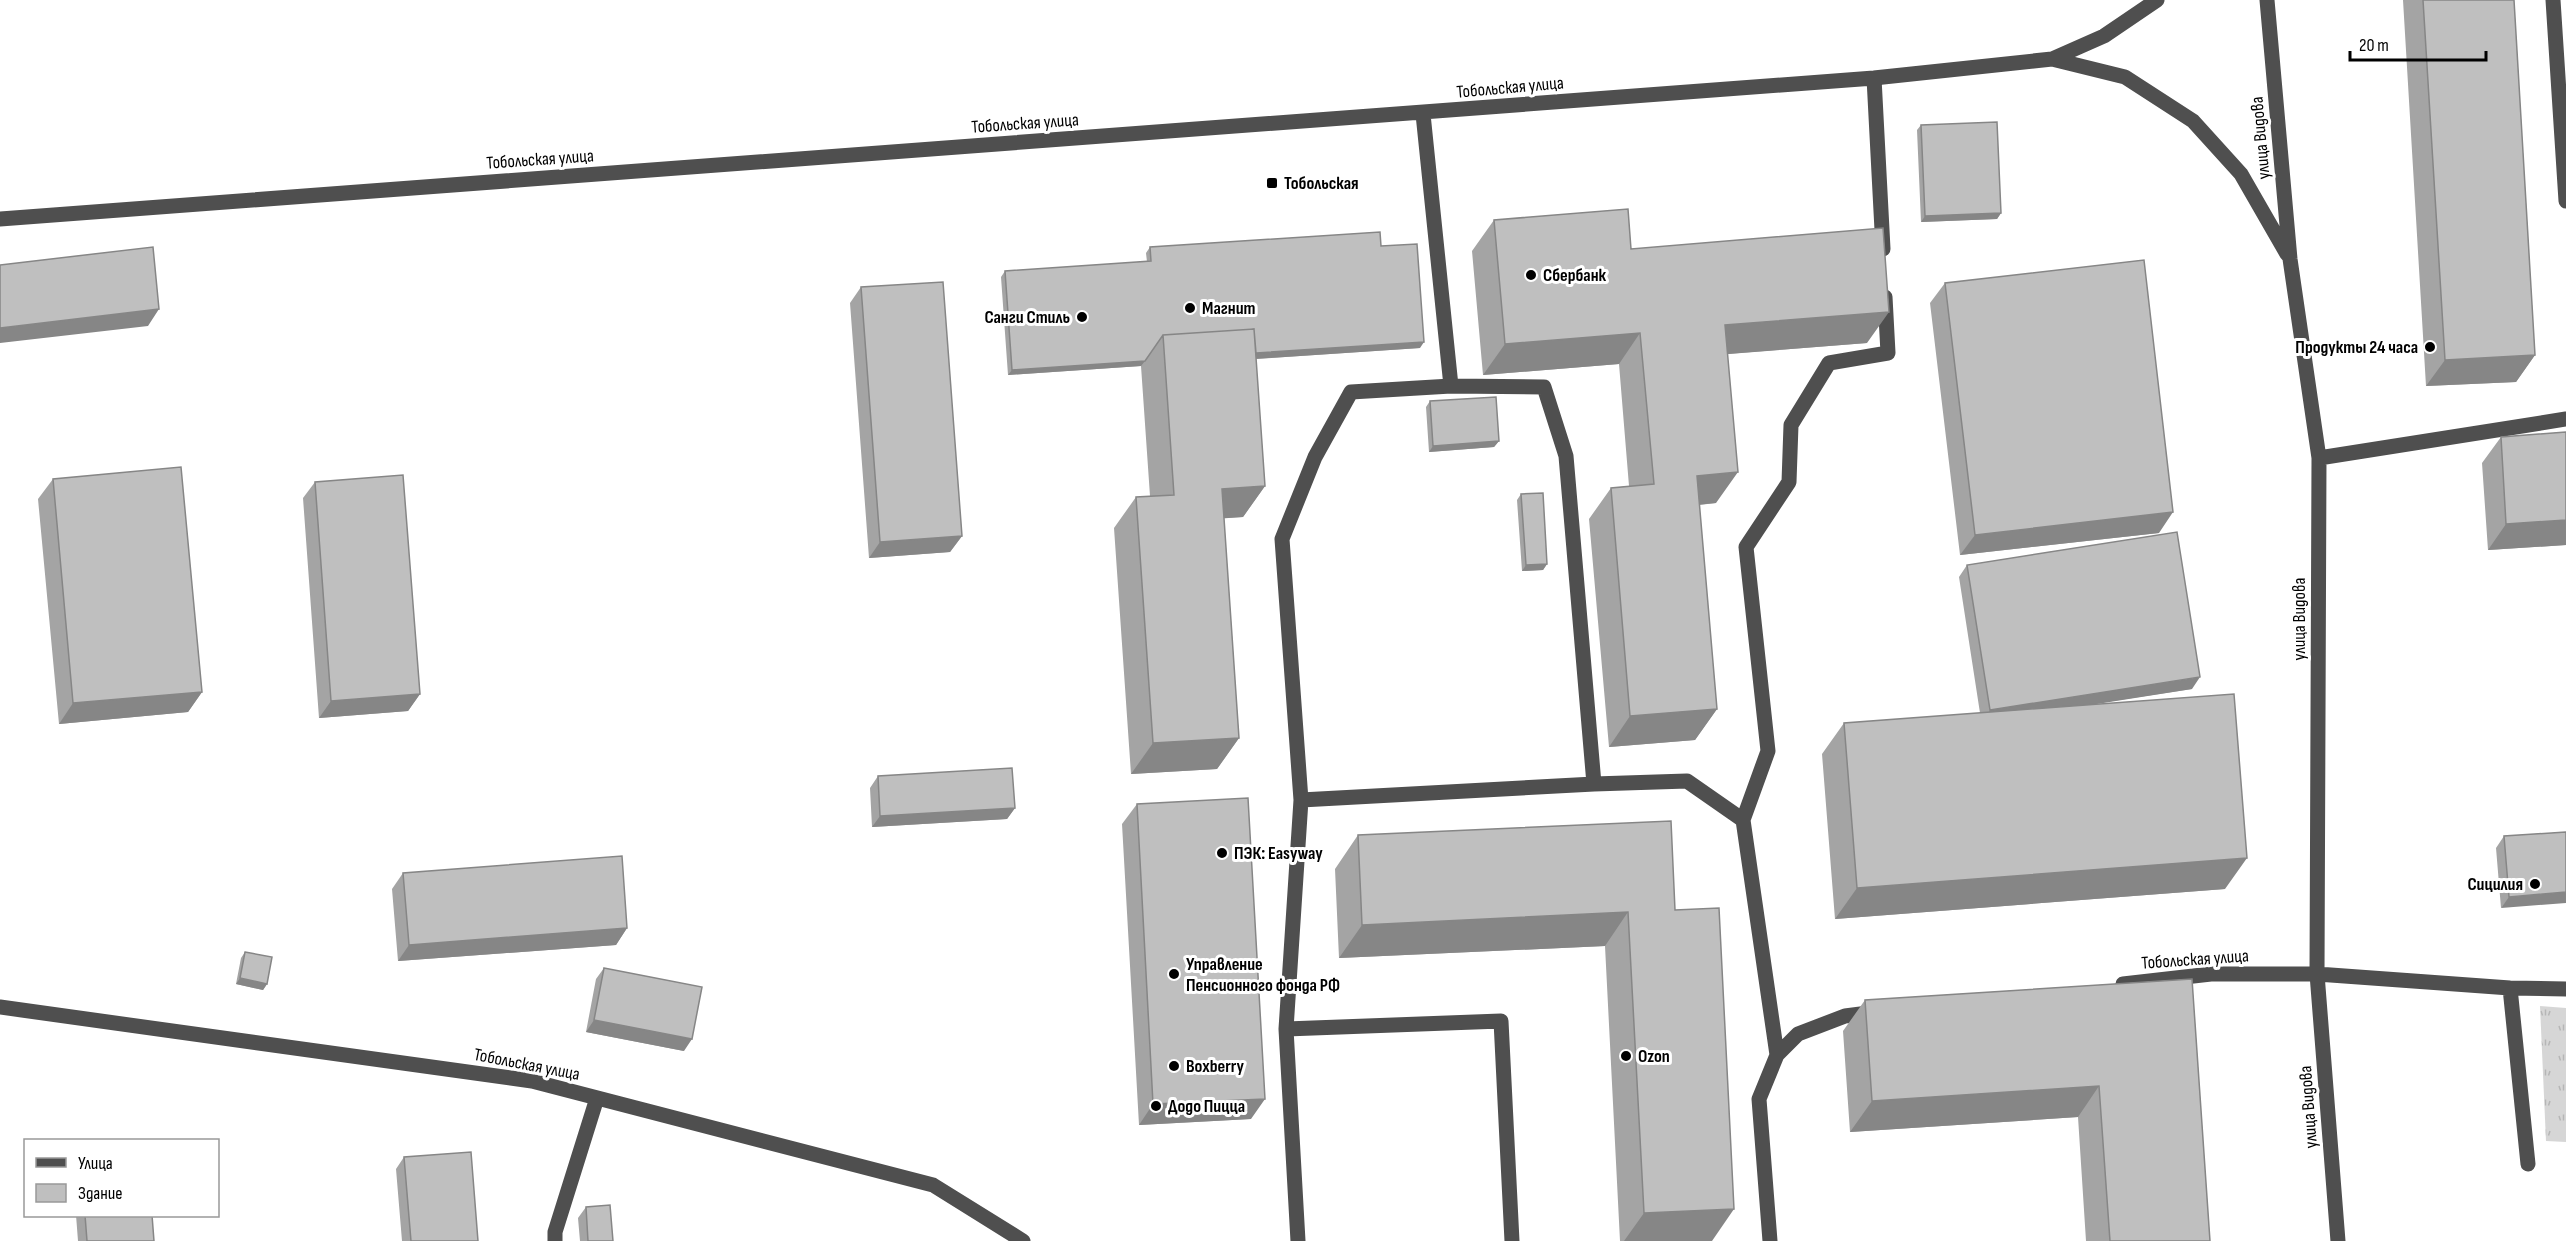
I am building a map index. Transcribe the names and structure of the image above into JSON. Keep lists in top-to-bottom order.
{
  "streets": {
    "street": ["Тобольская улица", "улица Видова"]
  },
  "crossings": [
    ["Тобольская улица", "улица Видова"]
  ],
  "places": {
    "transit": ["Тобольская"],
    "other": [
      "Сбербанк",
      "Магнит",
      "Санги Стиль",
      "Продукты 24 часа",
      "ПЭК: Easyway",
      "Сицилия",
      "Управление Пенсионного фонда РФ",
      "Ozon",
      "Boxberry",
      "Додо Пицца"
    ]
  },
  "legend": ["Улица", "Здание"],
  "scale_bar": "20 m"
}
